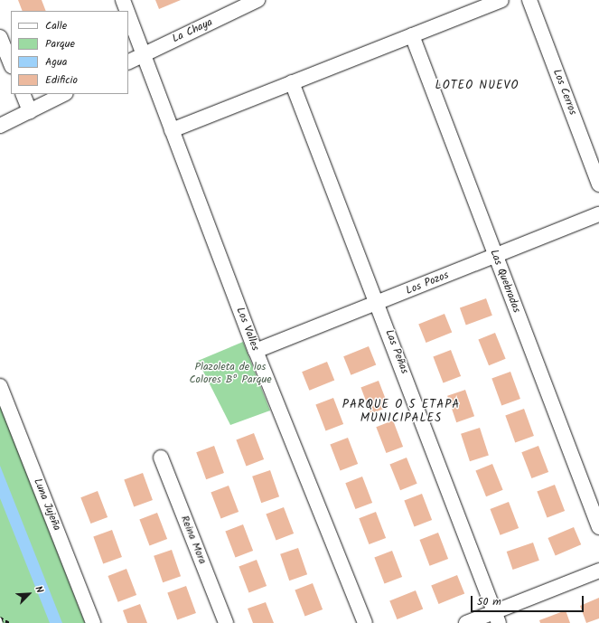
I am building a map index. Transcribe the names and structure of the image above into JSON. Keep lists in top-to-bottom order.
{
  "streets": {
    "street": [
      "La Chaya",
      "Los Cerros",
      "Las Quebradas",
      "Los Pozos",
      "Los Valles",
      "Las Peñas",
      "Luna Jujeña",
      "Reina Mora"
    ]
  },
  "crossings": [
    ["La Chaya", "Los Valles"],
    ["Las Quebradas", "Los Pozos"],
    ["Los Pozos", "Los Valles"],
    ["Los Pozos", "Las Peñas"]
  ],
  "districts": ["LOTEO NUEVO", "PARQUE O 5 ETAPA MUNICIPALES"],
  "parks": ["Plazoleta de los Colores Bº Parque"],
  "legend": [
    "Calle",
    "Parque",
    "Agua",
    "Edificio"
  ],
  "scale_bar": "50 m",
  "north": "top right"
}
